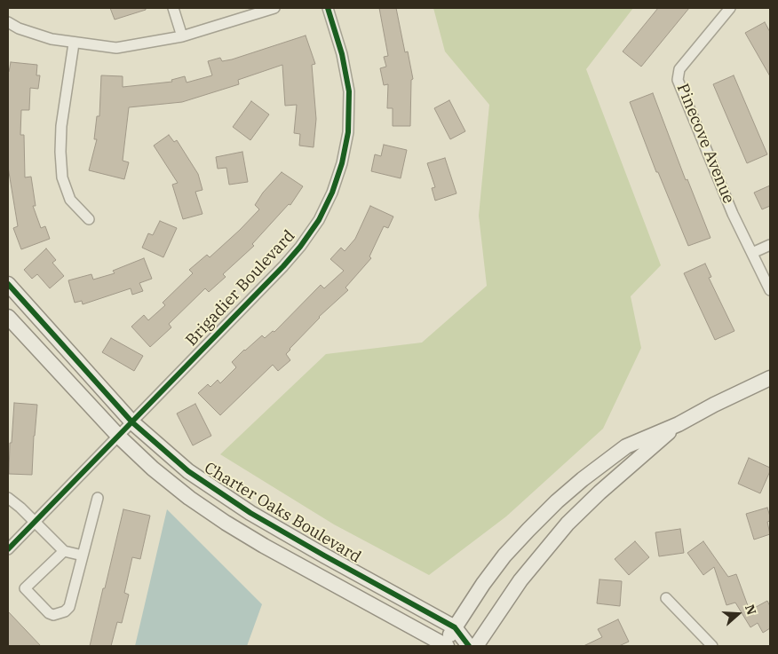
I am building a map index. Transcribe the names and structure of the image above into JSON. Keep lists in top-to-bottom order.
{
  "streets": {
    "street": ["Pinecove Avenue", "Brigadier Boulevard", "Charter Oaks Boulevard"]
  },
  "crossings": [
    ["Brigadier Boulevard", "Charter Oaks Boulevard"]
  ],
  "north": "right"
}
